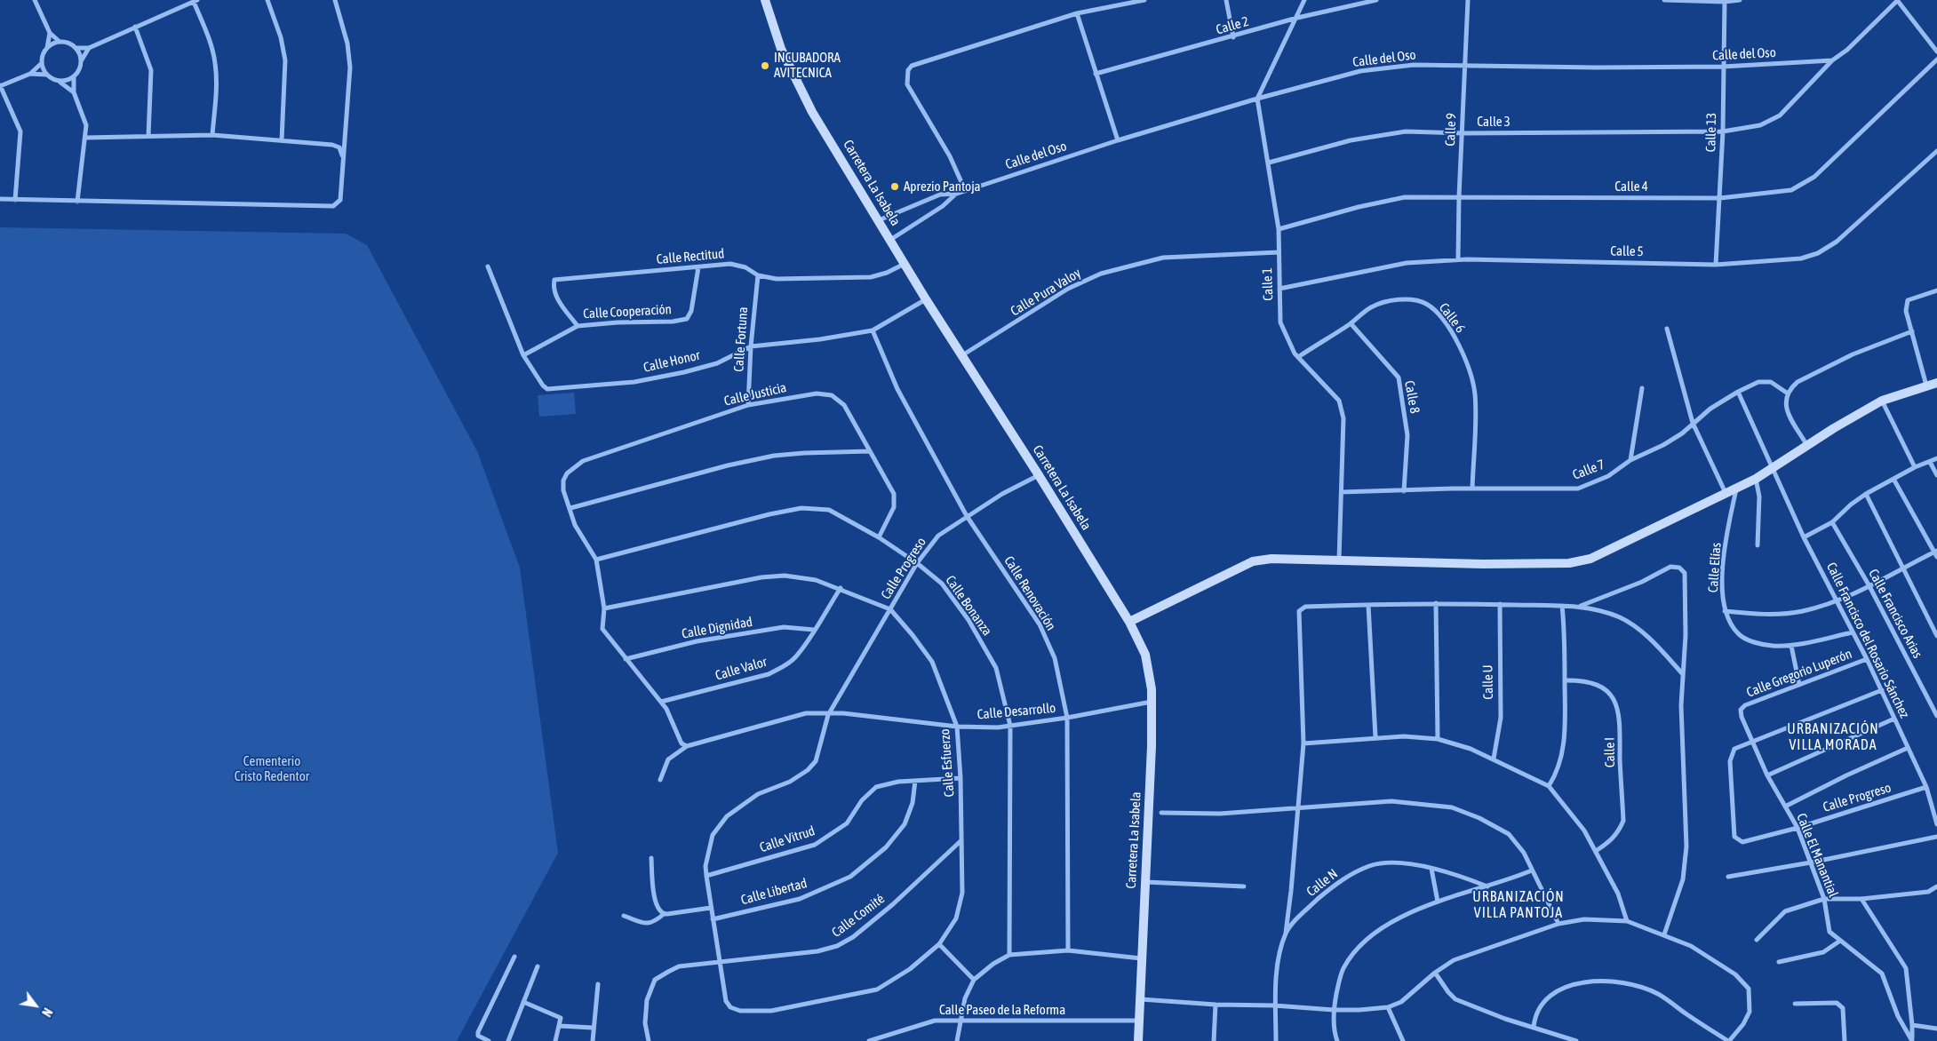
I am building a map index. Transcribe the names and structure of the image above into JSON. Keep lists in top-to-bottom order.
{
  "streets": {
    "main road": ["Carretera La Isabela"],
    "street": [
      "Calle 2",
      "Calle del Oso",
      "Calle 3",
      "Calle 9",
      "Calle 13",
      "Calle 4",
      "Calle 5",
      "Calle Rectitud",
      "Calle 1",
      "Calle Pura Valoy",
      "Calle Cooperación",
      "Calle 6",
      "Calle Fortuna",
      "Calle Honor",
      "Calle Justicia",
      "Calle 8",
      "Calle 7",
      "Calle Elías",
      "Calle Progreso",
      "Calle Renovación",
      "Calle Bonanza",
      "Calle Francisco Arias",
      "Calle Dignidad",
      "Calle Francisco del Rosario Sánchez",
      "Calle Valor",
      "Calle Gregorio Luperón",
      "Calle U",
      "Calle Desarrollo",
      "Calle I",
      "Calle Esfuerzo",
      "Calle Vitrud",
      "Calle El Manantial",
      "Calle N",
      "Calle Libertad",
      "Calle Comité",
      "Calle Paseo de la Reforma"
    ]
  },
  "crossings": [
    ["Calle del Oso", "Calle 3"],
    ["Calle del Oso", "Calle 9"],
    ["Calle del Oso", "Calle 13"],
    ["Calle del Oso", "Carretera La Isabela"],
    ["Calle del Oso", "Calle 1"],
    ["Calle 3", "Calle 9"],
    ["Calle 3", "Calle 13"],
    ["Calle 3", "Calle 1"],
    ["Calle 9", "Calle 4"],
    ["Calle 9", "Calle 5"],
    ["Calle 13", "Calle 4"],
    ["Calle 13", "Calle 5"],
    ["Carretera La Isabela", "Calle Rectitud"],
    ["Carretera La Isabela", "Calle Pura Valoy"],
    ["Carretera La Isabela", "Calle Honor"],
    ["Carretera La Isabela", "Calle Progreso"],
    ["Carretera La Isabela", "Calle Desarrollo"],
    ["Carretera La Isabela", "Calle Paseo de la Reforma"],
    ["Calle 4", "Calle 1"],
    ["Calle 5", "Calle 1"],
    ["Calle Rectitud", "Calle Cooperación"],
    ["Calle Rectitud", "Calle Fortuna"],
    ["Calle 1", "Calle Pura Valoy"],
    ["Calle 1", "Calle 6"],
    ["Calle 1", "Calle 7"],
    ["Calle Cooperación", "Calle Honor"],
    ["Calle 6", "Calle 8"],
    ["Calle 6", "Calle 7"],
    ["Calle Fortuna", "Calle Honor"],
    ["Calle Fortuna", "Calle Justicia"],
    ["Calle Honor", "Calle Renovación"],
    ["Calle Justicia", "Calle Bonanza"],
    ["Calle 8", "Calle 7"],
    ["Calle 7", "Calle Francisco del Rosario Sánchez"],
    ["Calle Elías", "Calle Francisco del Rosario Sánchez"],
    ["Calle Progreso", "Calle Renovación"],
    ["Calle Progreso", "Calle Bonanza"],
    ["Calle Progreso", "Calle Francisco del Rosario Sánchez"],
    ["Calle Progreso", "Calle Desarrollo"],
    ["Calle Progreso", "Calle Esfuerzo"],
    ["Calle Progreso", "Calle Vitrud"],
    ["Calle Progreso", "Calle El Manantial"],
    ["Calle Progreso", "Calle Libertad"],
    ["Calle Progreso", "Calle Comité"],
    ["Calle Renovación", "Calle Desarrollo"],
    ["Calle Bonanza", "Calle Desarrollo"],
    ["Calle Dignidad", "Calle Valor"],
    ["Calle Francisco del Rosario Sánchez", "Calle Gregorio Luperón"],
    ["Calle Valor", "Calle Esfuerzo"],
    ["Calle Gregorio Luperón", "Calle El Manantial"],
    ["Calle Desarrollo", "Calle Esfuerzo"],
    ["Calle Esfuerzo", "Calle Vitrud"],
    ["Calle Esfuerzo", "Calle Comité"],
    ["Calle Vitrud", "Calle Libertad"]
  ],
  "districts": ["URBANIZACIÓN VILLA MORADA", "URBANIZACIÓN VILLA PANTOJA"],
  "parks": ["Cementerio Cristo Redentor"],
  "places": ["INCUBADORA AVITECNICA", "Aprezio Pantoja"],
  "north": "bottom right"
}
